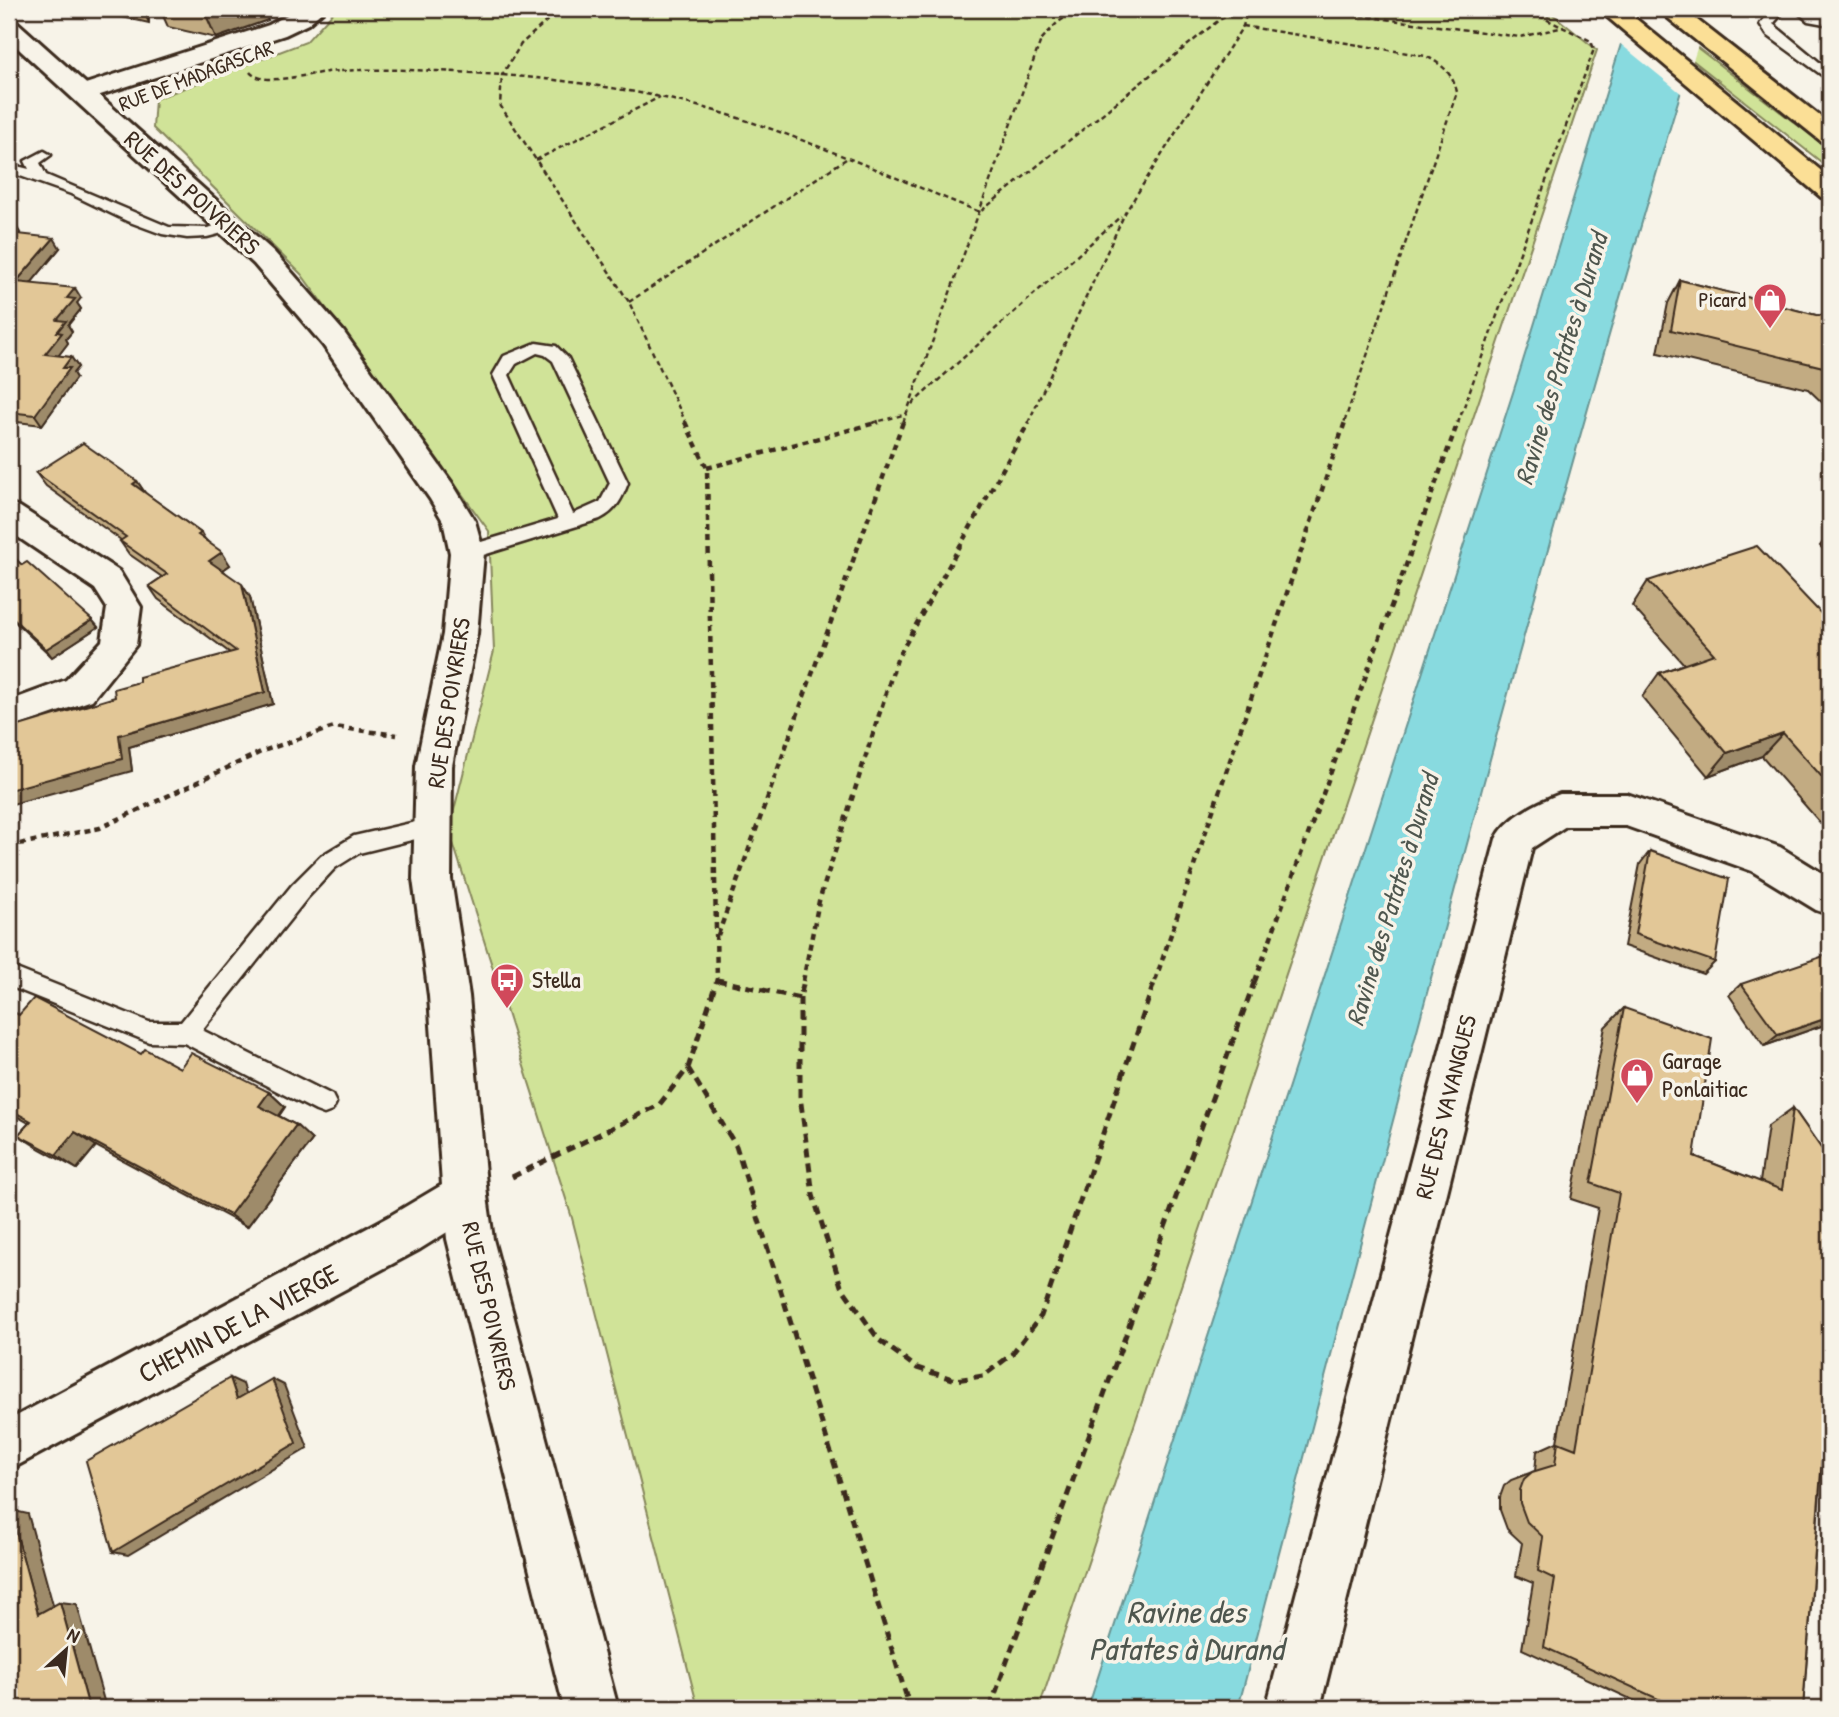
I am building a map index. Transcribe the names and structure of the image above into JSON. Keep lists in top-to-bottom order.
{
  "streets": {
    "street": [
      "RUE DE MADAGASCAR",
      "RUE DES POIVRIERS",
      "RUE DES VAVANGUES",
      "CHEMIN DE LA VIERGE"
    ]
  },
  "crossings": [
    ["RUE DE MADAGASCAR", "RUE DES POIVRIERS"],
    ["RUE DES POIVRIERS", "CHEMIN DE LA VIERGE"]
  ],
  "water": ["Ravine des Patates à Durand"],
  "places": {
    "shop": ["Picard", "Garage Ponlaitiac"],
    "bus stop": ["Stella"]
  },
  "north": "top right"
}
